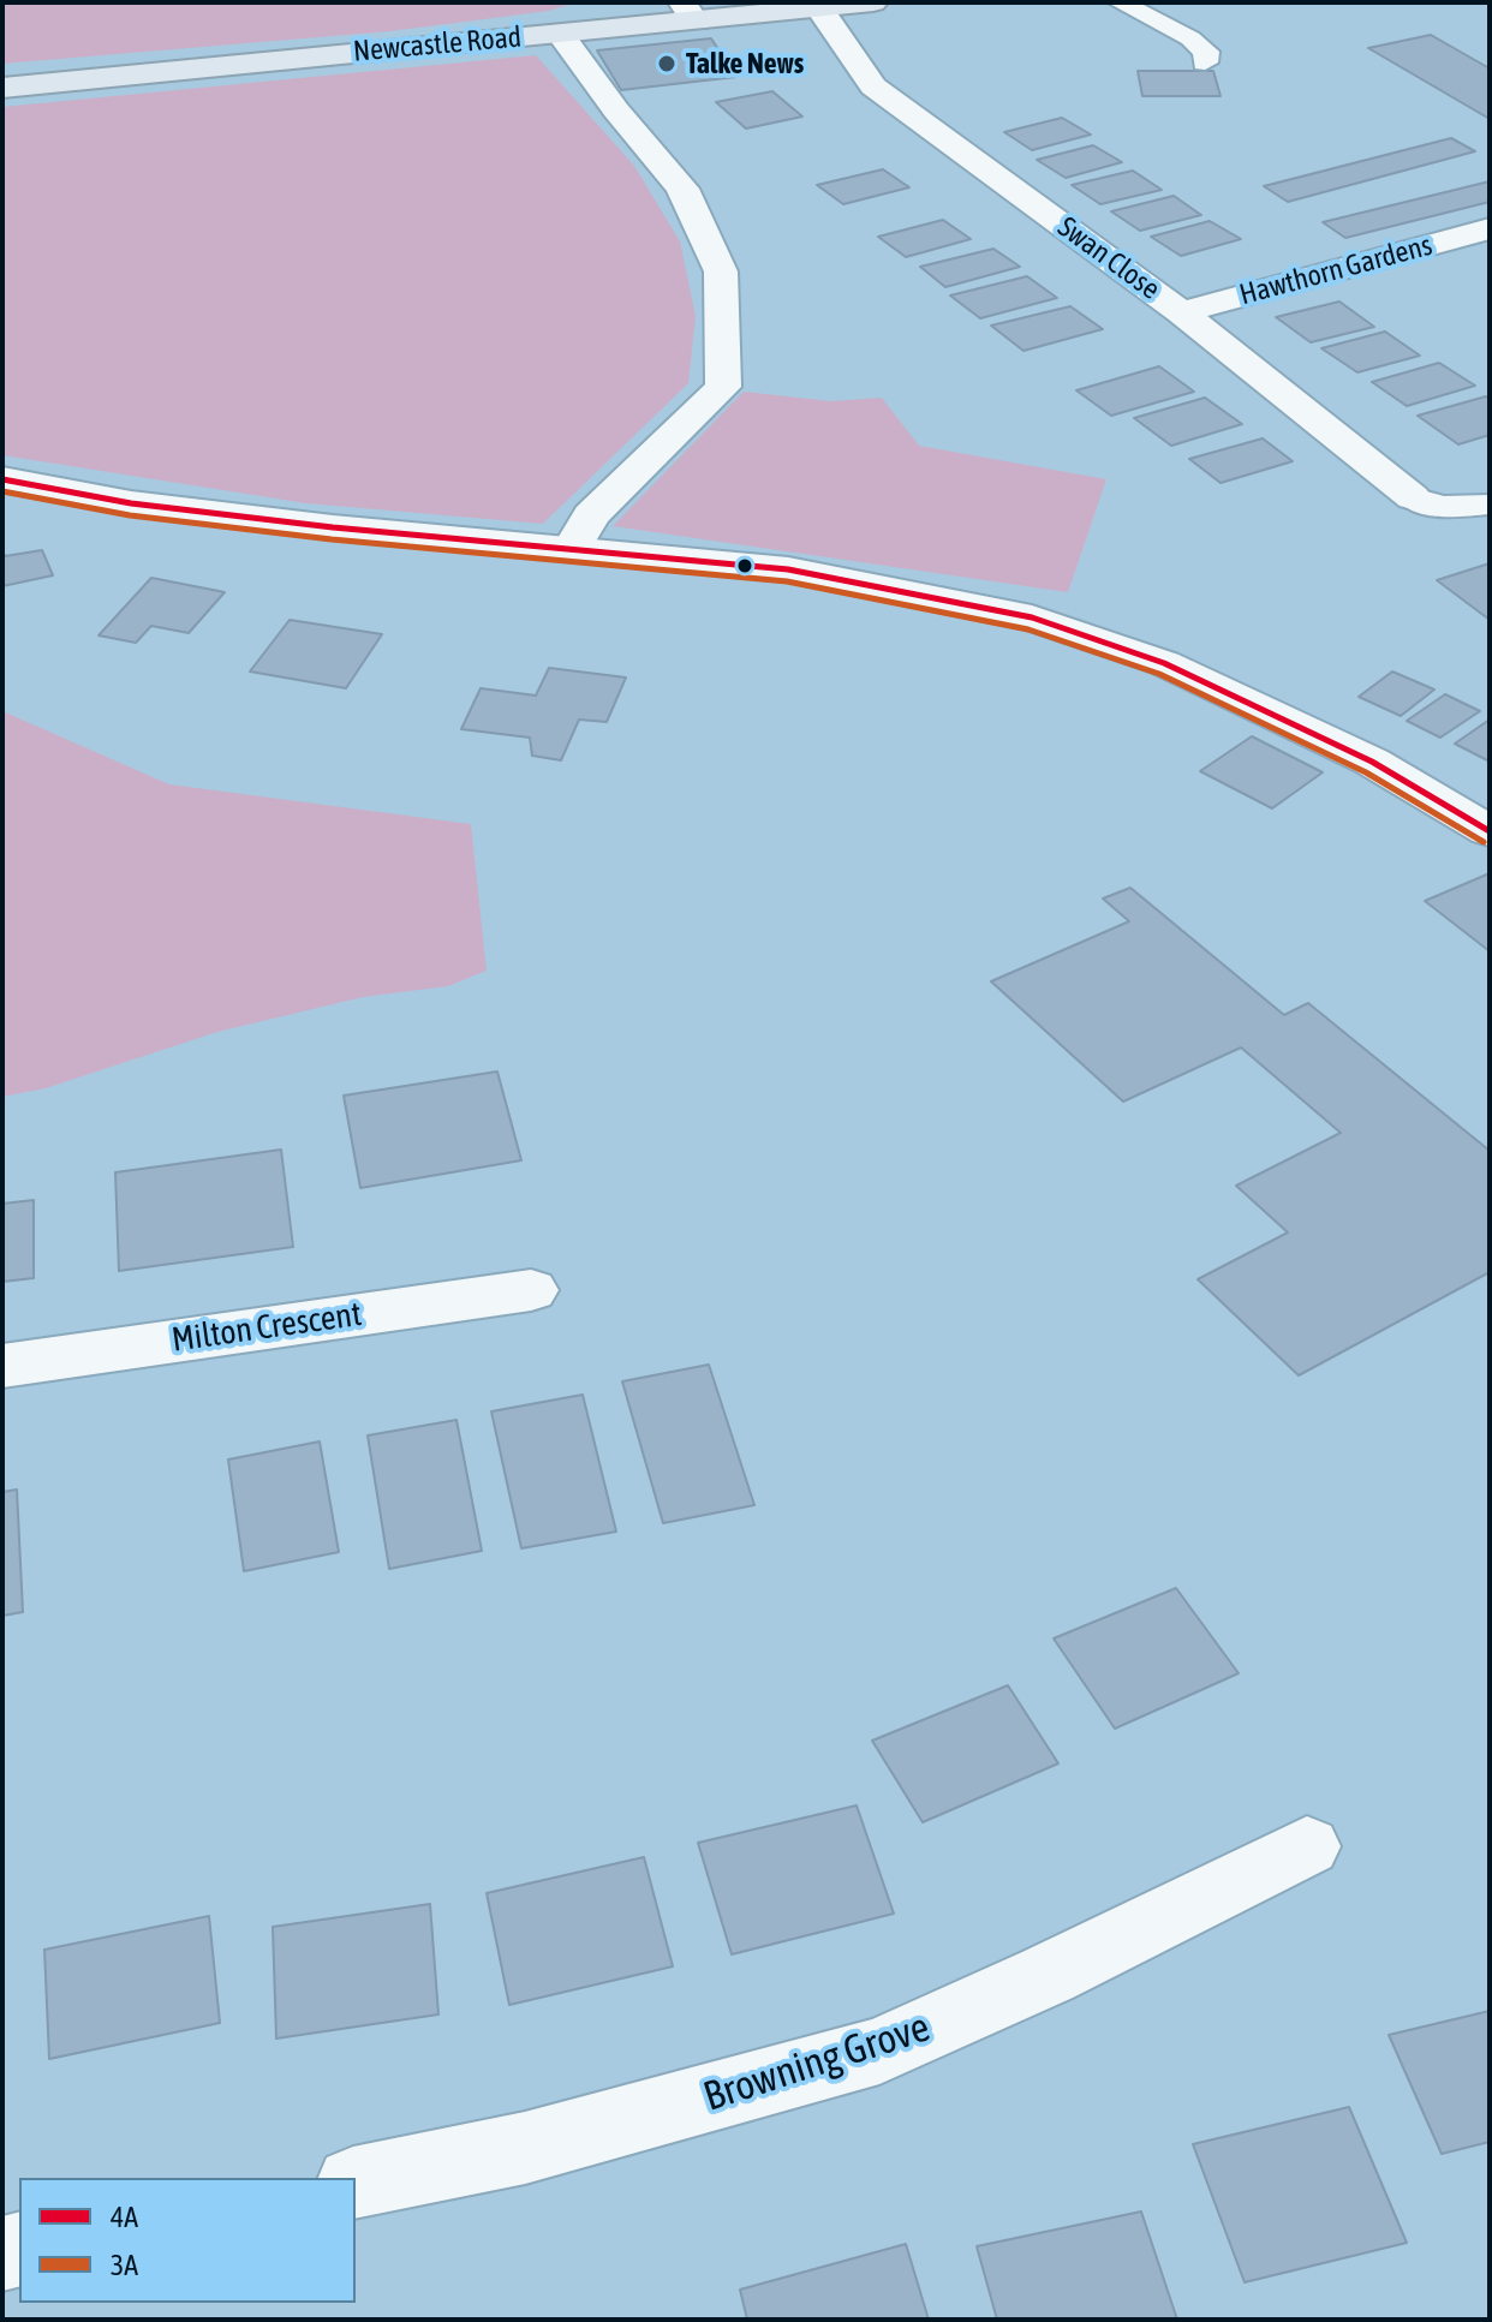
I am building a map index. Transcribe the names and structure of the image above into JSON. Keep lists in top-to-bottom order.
{
  "streets": {
    "highway": ["Newcastle Road"],
    "street": [
      "Swan Close",
      "Hawthorn Gardens",
      "Milton Crescent",
      "Browning Grove"
    ]
  },
  "crossings": [
    ["Newcastle Road", "Swan Close"],
    ["Swan Close", "Hawthorn Gardens"]
  ],
  "places": ["Talke News"],
  "lines": ["transit line 4A", "transit line 3A"],
  "legend": ["4A", "3A"]
}
